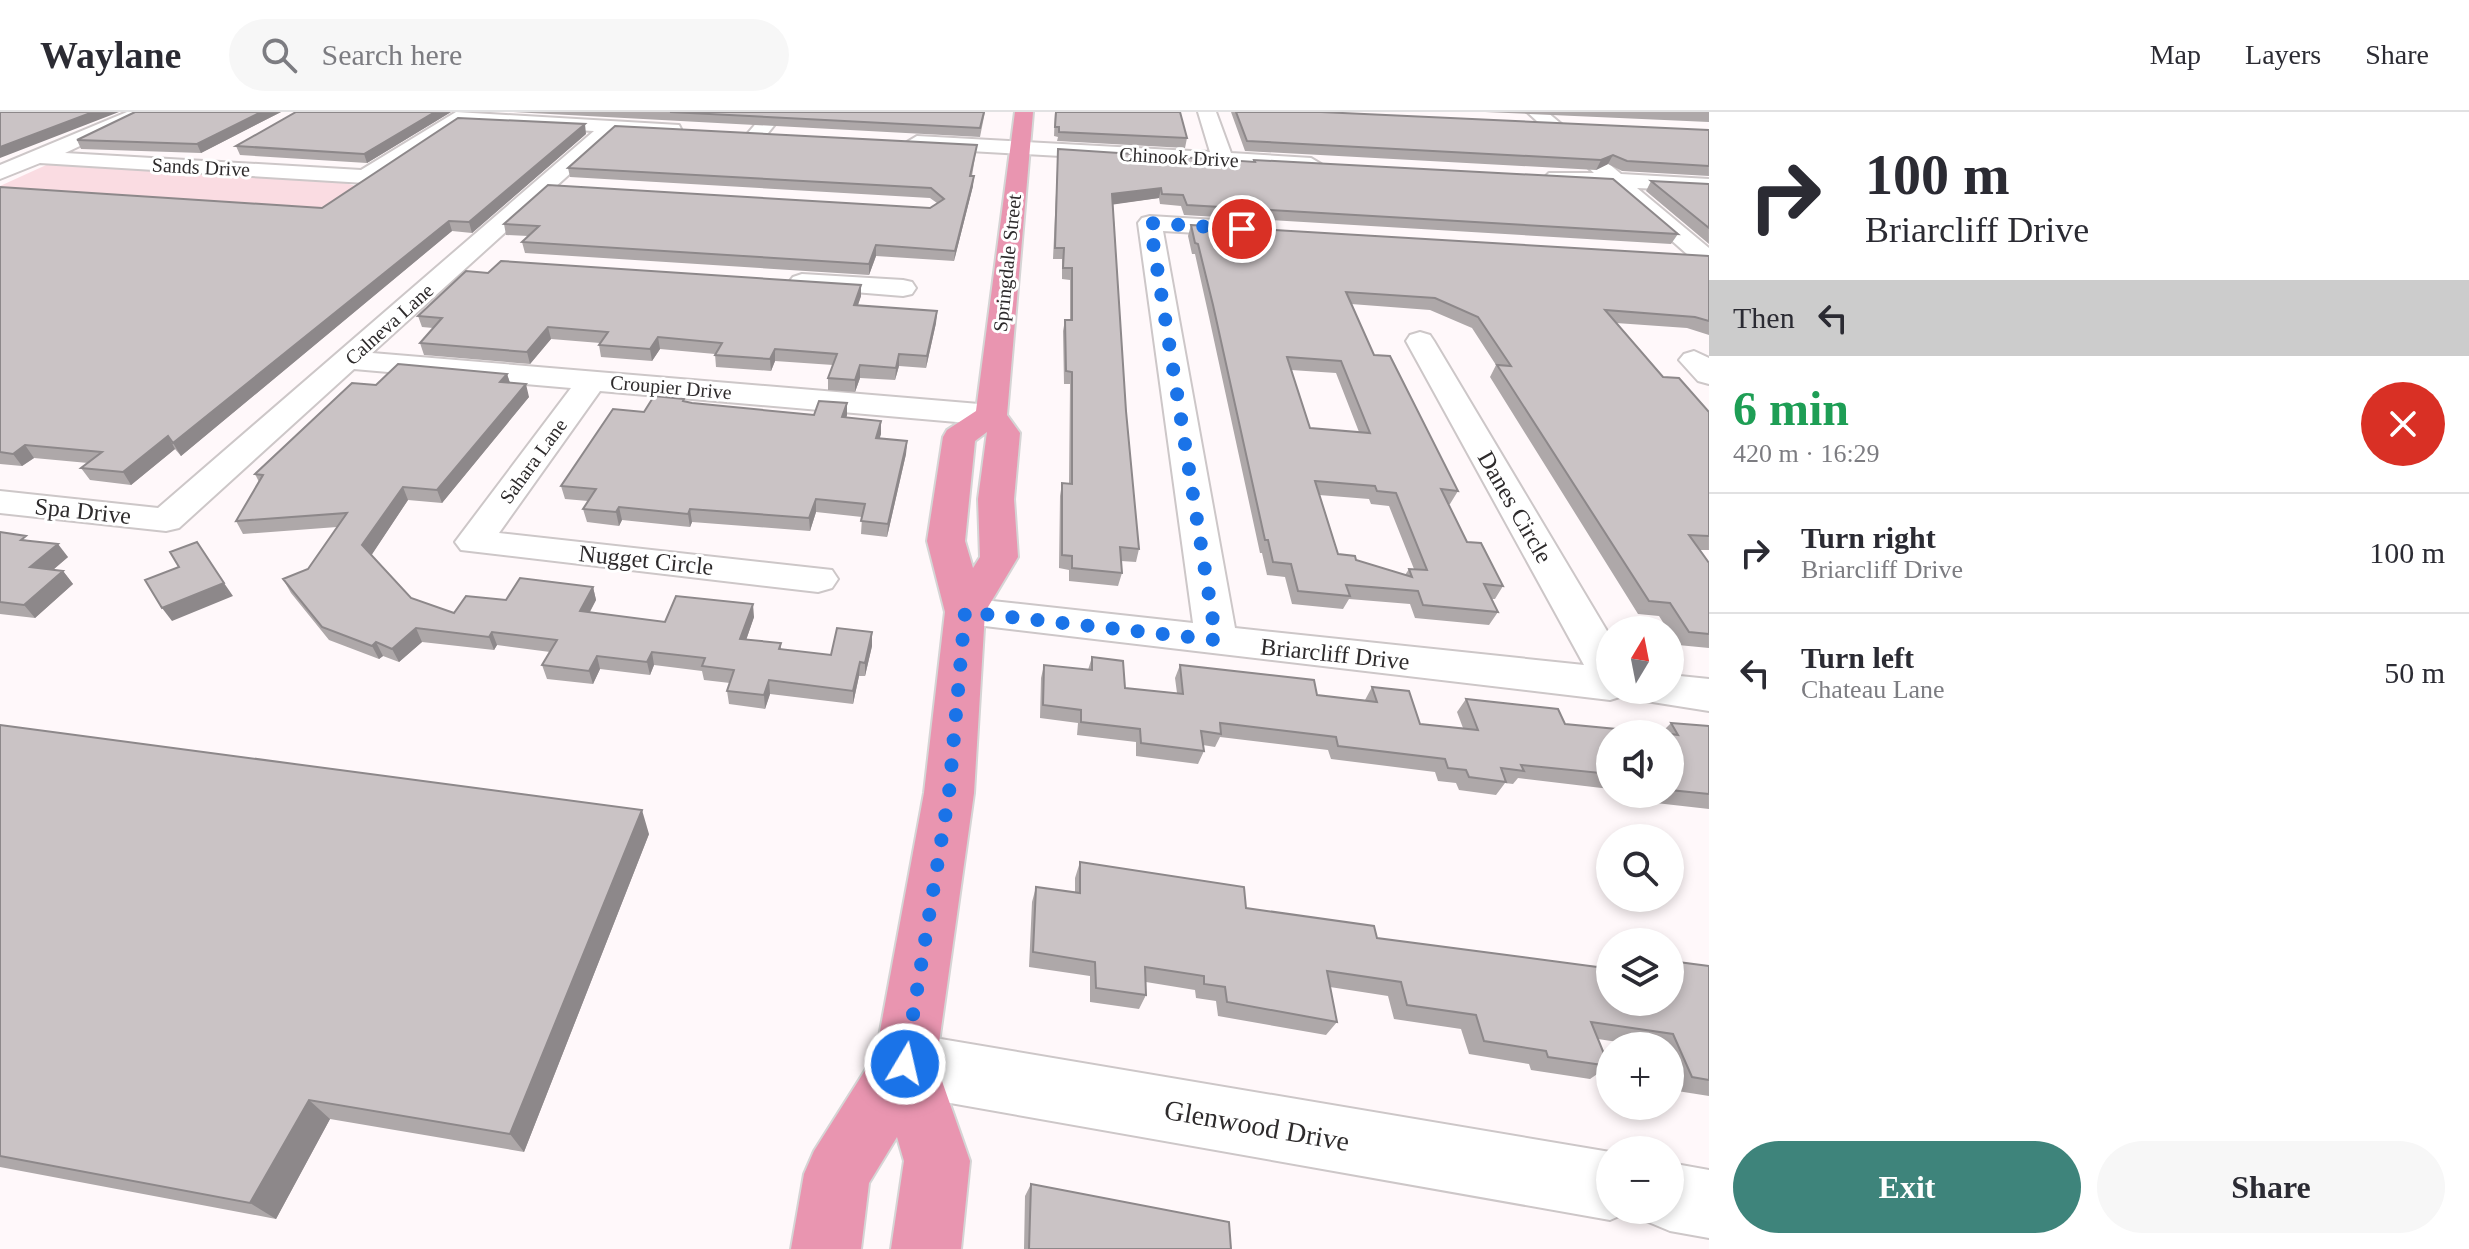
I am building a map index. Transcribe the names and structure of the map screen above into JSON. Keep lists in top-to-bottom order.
{
  "streets": {
    "main road": ["Springdale Street"],
    "street": [
      "Chinook Drive",
      "Sands Drive",
      "Calneva Lane",
      "Croupier Drive",
      "Sahara Lane",
      "Danes Circle",
      "Spa Drive",
      "Nugget Circle",
      "Briarcliff Drive",
      "Glenwood Drive"
    ]
  },
  "crossings": [
    ["Chinook Drive", "Springdale Street"],
    ["Sands Drive", "Calneva Lane"],
    ["Springdale Street", "Croupier Drive"],
    ["Springdale Street", "Briarcliff Drive"],
    ["Springdale Street", "Glenwood Drive"],
    ["Calneva Lane", "Croupier Drive"],
    ["Calneva Lane", "Spa Drive"],
    ["Croupier Drive", "Sahara Lane"],
    ["Sahara Lane", "Nugget Circle"]
  ],
  "north": "top",
  "page": {
    "header": "Waylane",
    "search": "Search here",
    "nav": ["Map", "Layers", "Share"],
    "turn": ["100 m", "Briarcliff Drive"],
    "then": "Then",
    "heading": ["6 min", "420 m · 16:29"],
    "list": [
      {
        "name": "Turn right",
        "note": "Briarcliff Drive",
        "value": "100 m"
      },
      {
        "name": "Turn left",
        "note": "Chateau Lane",
        "value": "50 m"
      }
    ],
    "map_buttons": ["+", "−"],
    "buttons": ["Exit", "Share"]
  }
}
